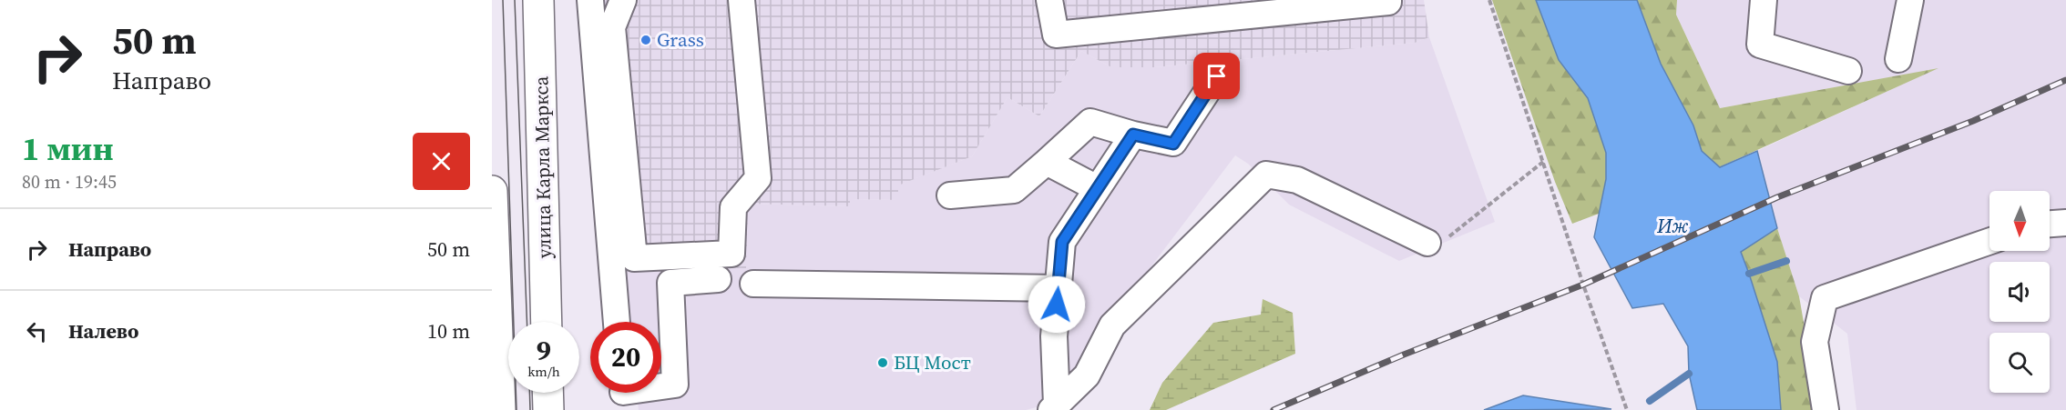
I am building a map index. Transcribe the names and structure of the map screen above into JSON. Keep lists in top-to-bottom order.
{
  "streets": {
    "main road": ["улица Карла Маркса"]
  },
  "water": ["Иж"],
  "places": ["Grass", "БЦ Мост"],
  "north": "bottom",
  "page": {
    "turn": ["50 m", "Направо"],
    "heading": ["1 мин", "80 m · 19:45"],
    "list": [
      {
        "name": "Направо",
        "value": "50 m"
      },
      {
        "name": "Налево",
        "value": "10 m"
      }
    ],
    "speed": "9 km/h",
    "limit": "20"
  }
}
